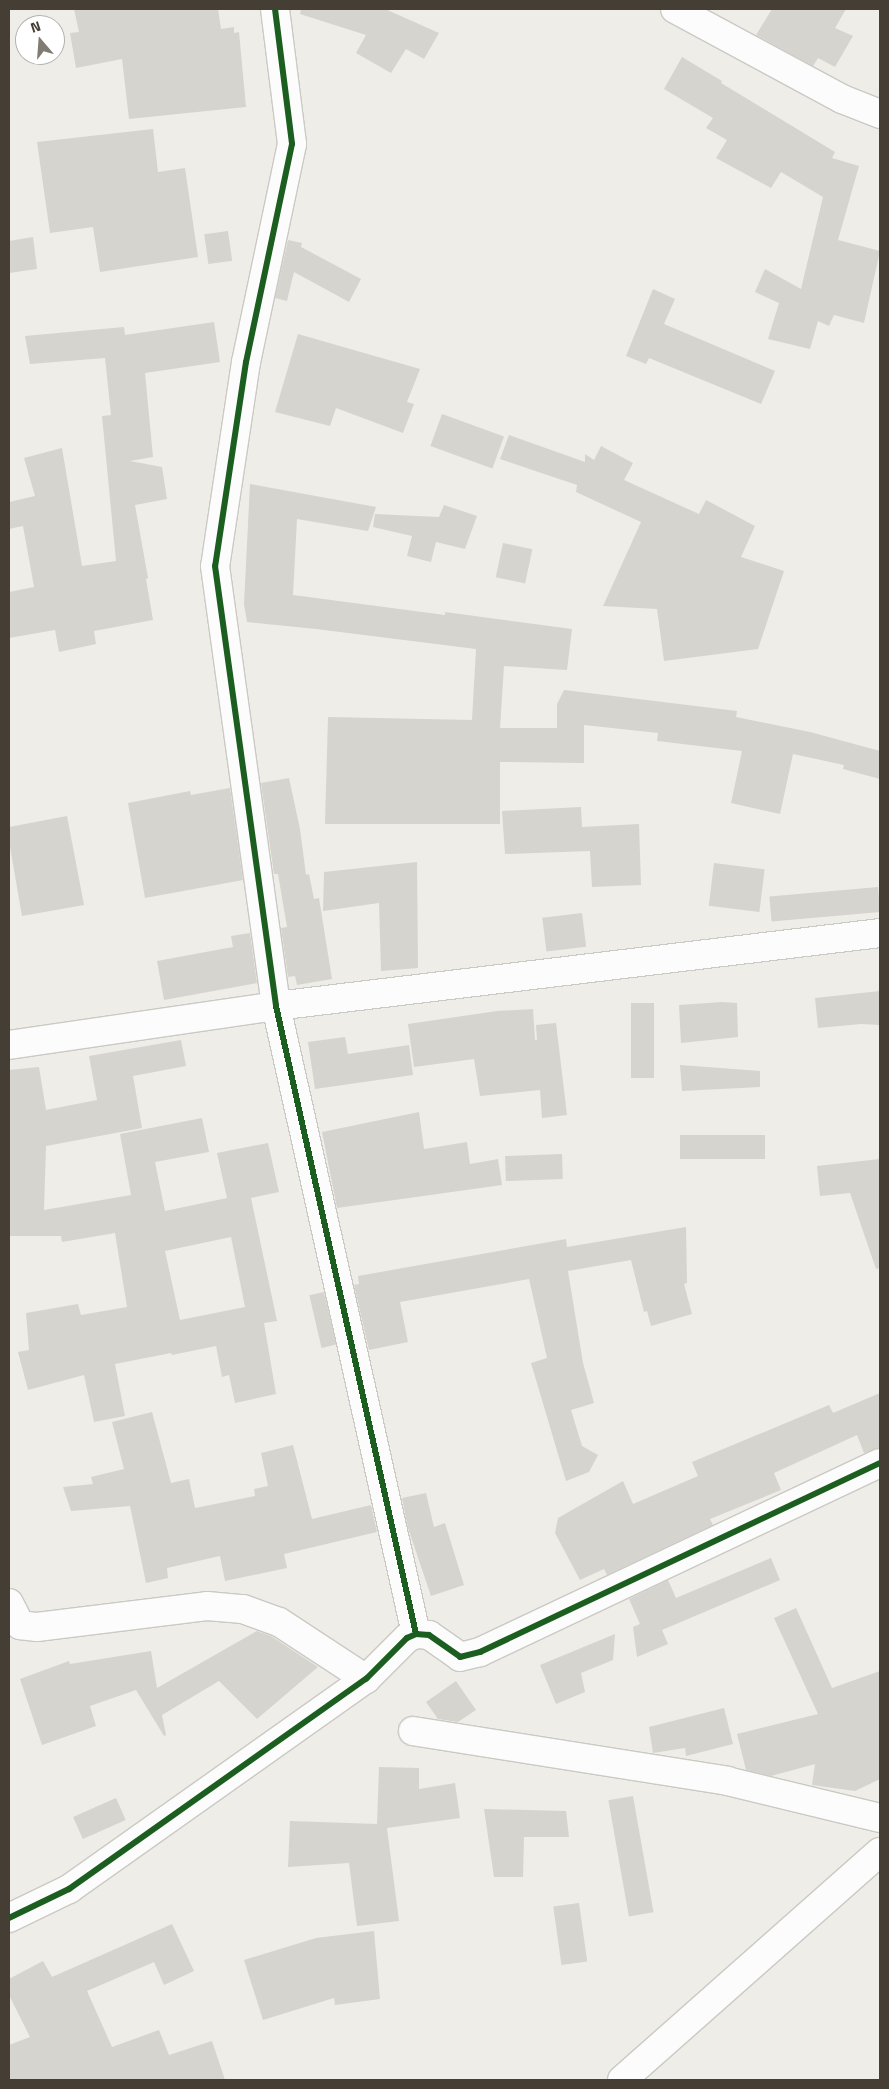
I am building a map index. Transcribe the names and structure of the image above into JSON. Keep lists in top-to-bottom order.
{
  "north": "top"
}
